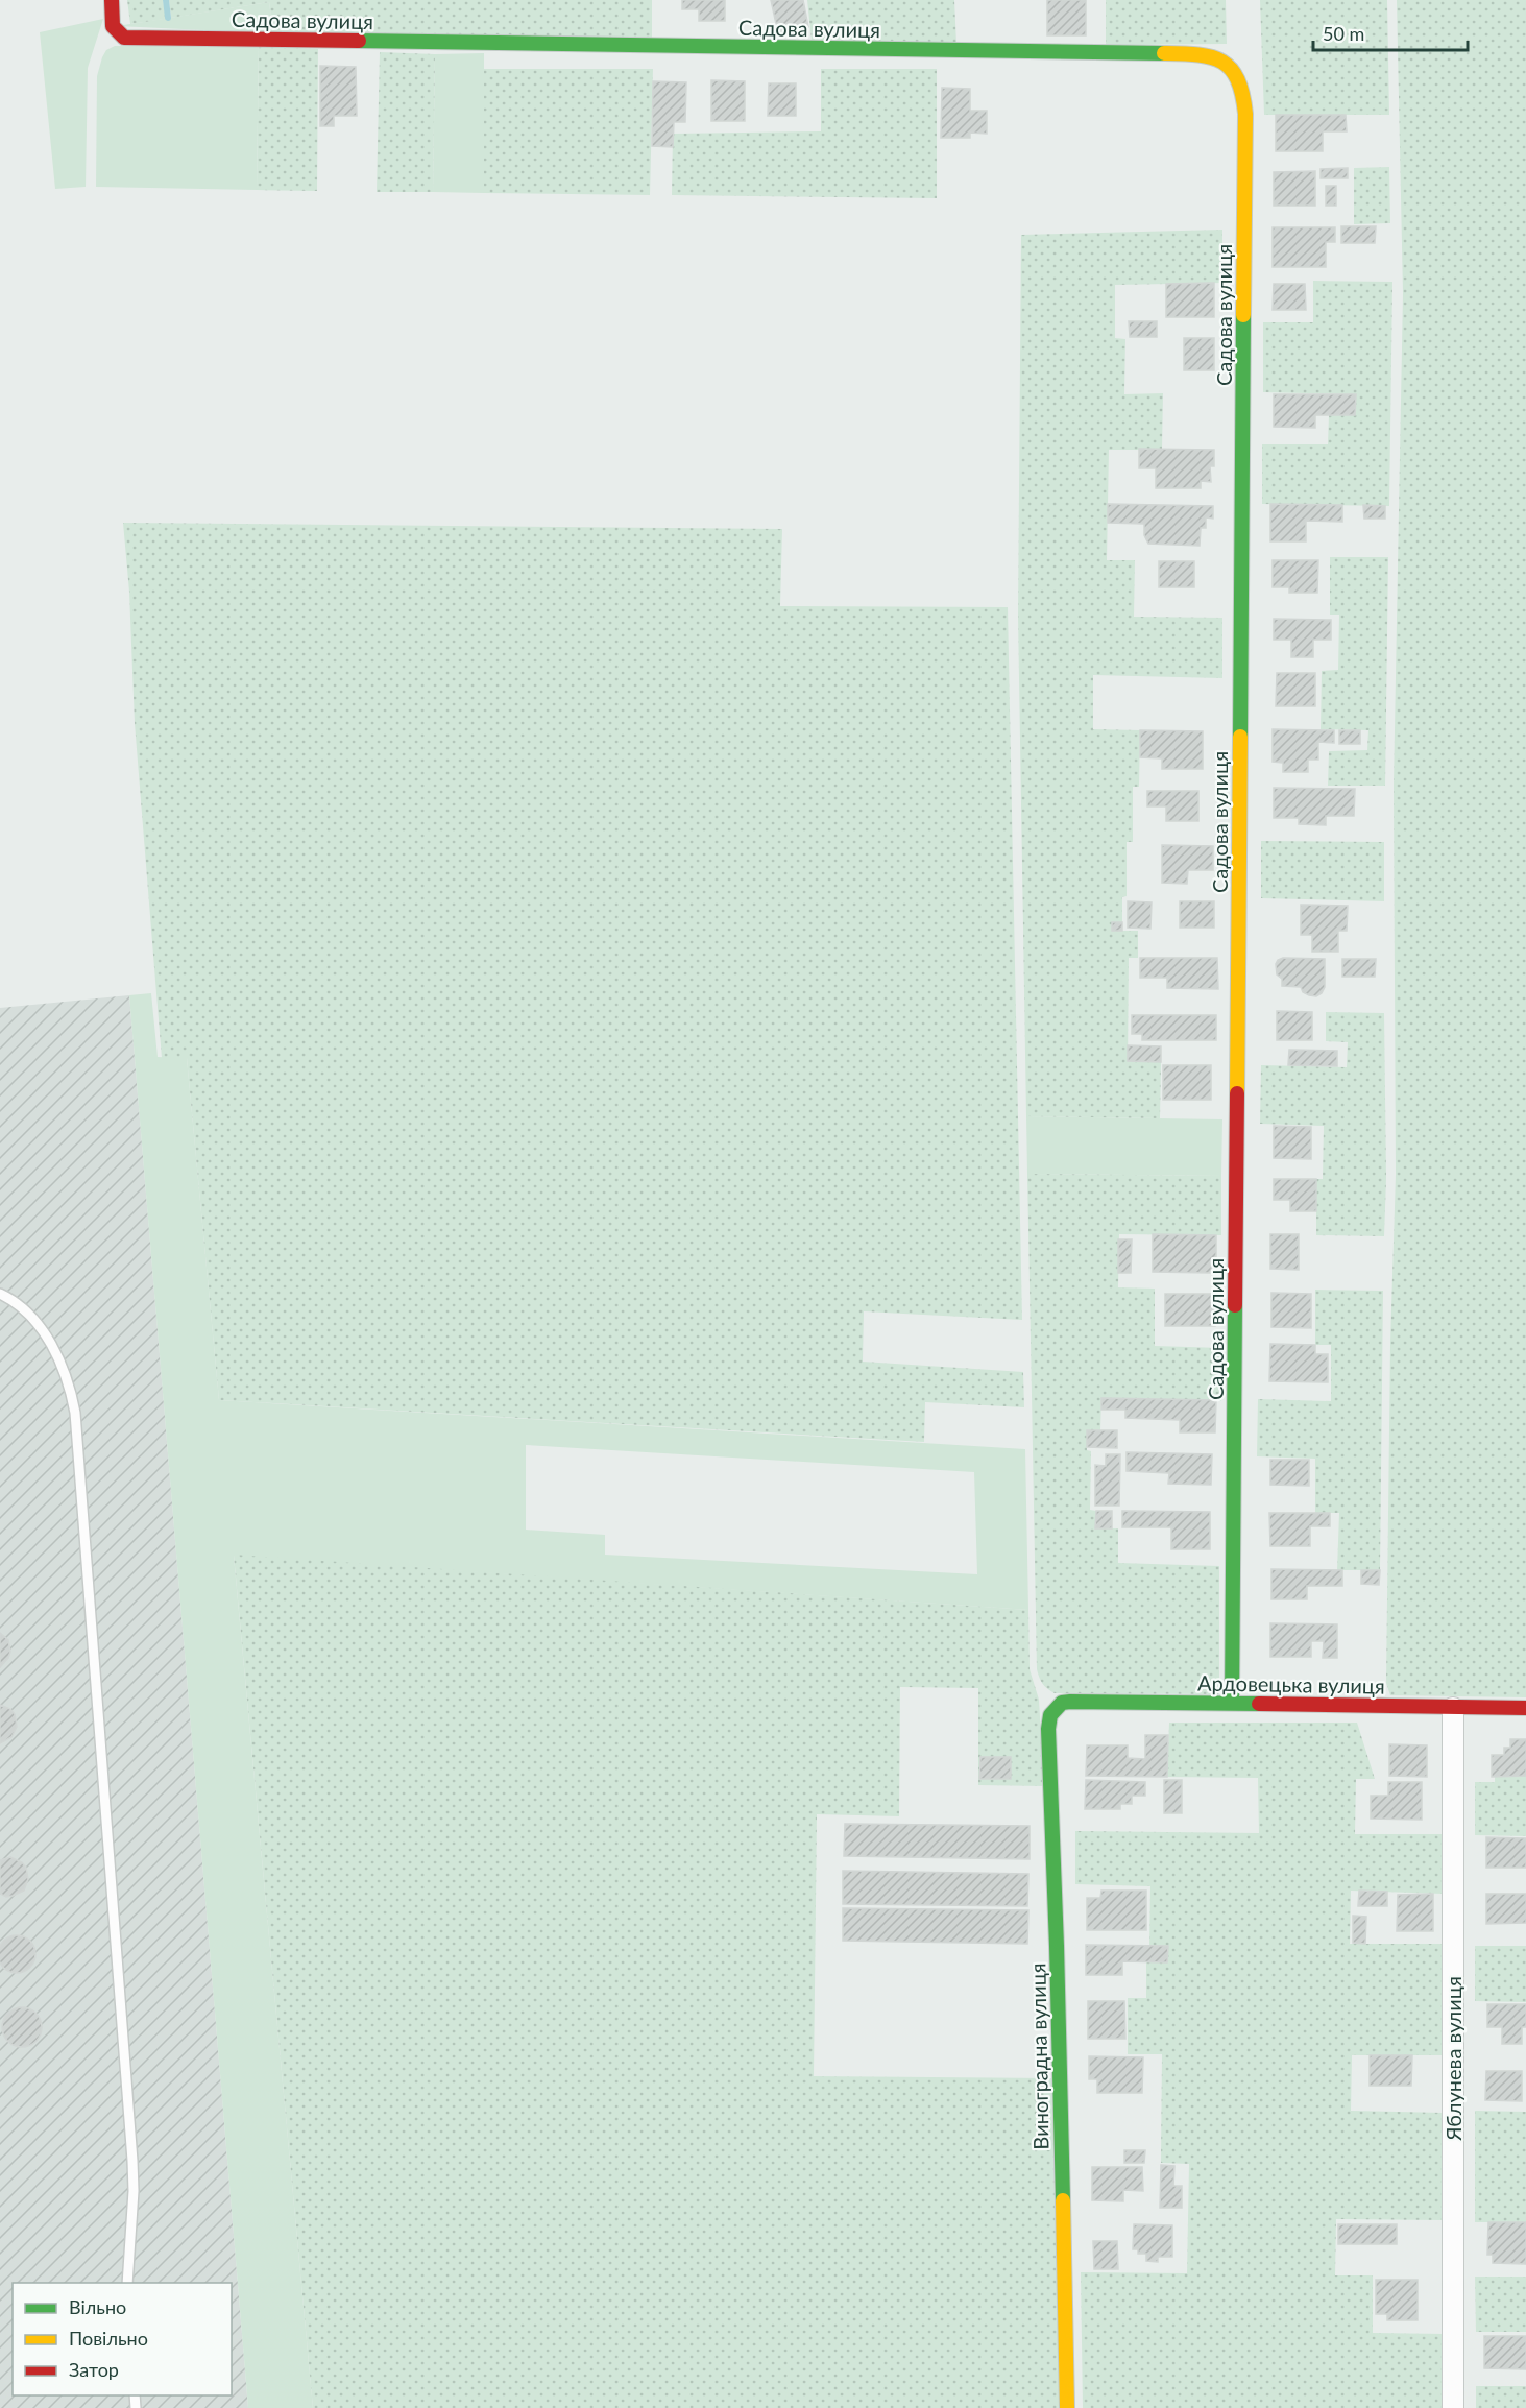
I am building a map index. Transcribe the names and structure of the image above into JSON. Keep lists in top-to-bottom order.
{
  "streets": {
    "street": [
      "Садова вулиця",
      "Ардовецька вулиця",
      "Виноградна вулиця",
      "Яблунева вулиця"
    ]
  },
  "crossings": [
    ["Садова вулиця", "Ардовецька вулиця"],
    ["Ардовецька вулиця", "Виноградна вулиця"],
    ["Ардовецька вулиця", "Яблунева вулиця"]
  ],
  "legend": ["Вільно", "Повільно", "Затор"],
  "scale_bar": "50 m"
}
